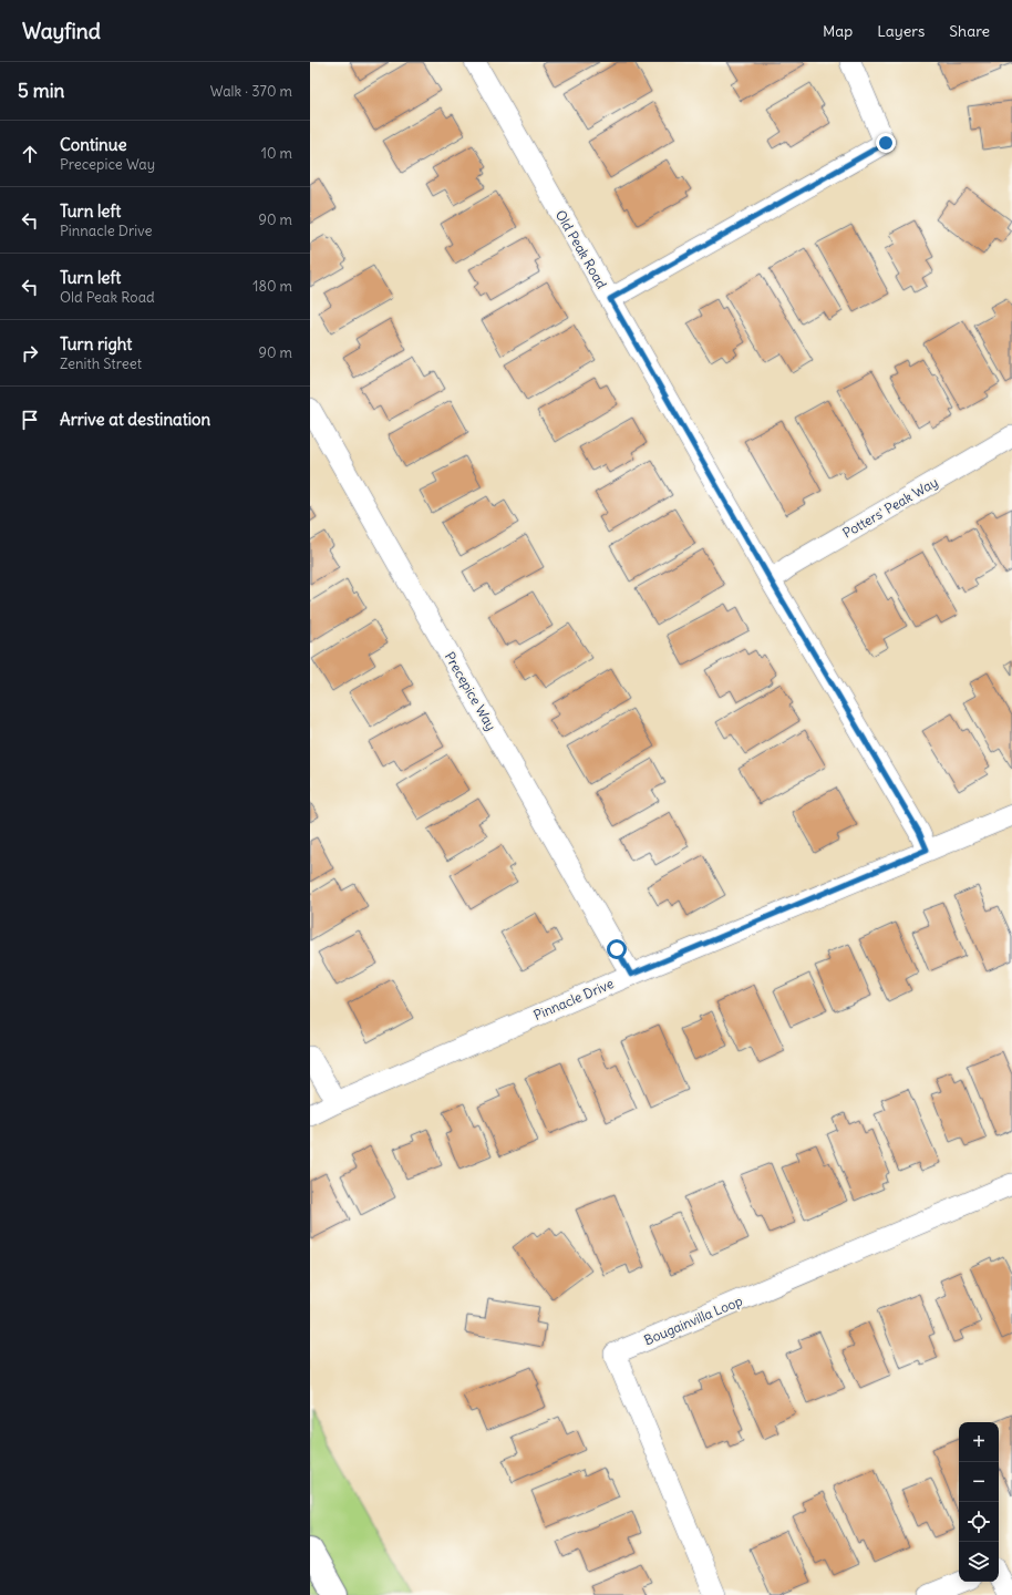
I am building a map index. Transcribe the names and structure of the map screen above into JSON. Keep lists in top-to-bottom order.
{
  "streets": {
    "street": [
      "Old Peak Road",
      "Potters' Peak Way",
      "Precepice Way",
      "Pinnacle Drive",
      "Bougainvilla Loop"
    ]
  },
  "crossings": [
    ["Old Peak Road", "Potters' Peak Way"],
    ["Old Peak Road", "Pinnacle Drive"],
    ["Precepice Way", "Pinnacle Drive"]
  ],
  "page": {
    "header": "Wayfind",
    "nav": ["Map", "Layers", "Share"],
    "heading": ["5 min", "Walk · 370 m"],
    "list": [
      ["Continue", "Precepice Way", "10 m"],
      ["Turn left", "Pinnacle Drive", "90 m"],
      ["Turn left", "Old Peak Road", "180 m"],
      ["Turn right", "Zenith Street", "90 m"],
      "Arrive at destination"
    ],
    "map_buttons": ["+", "−"]
  }
}
